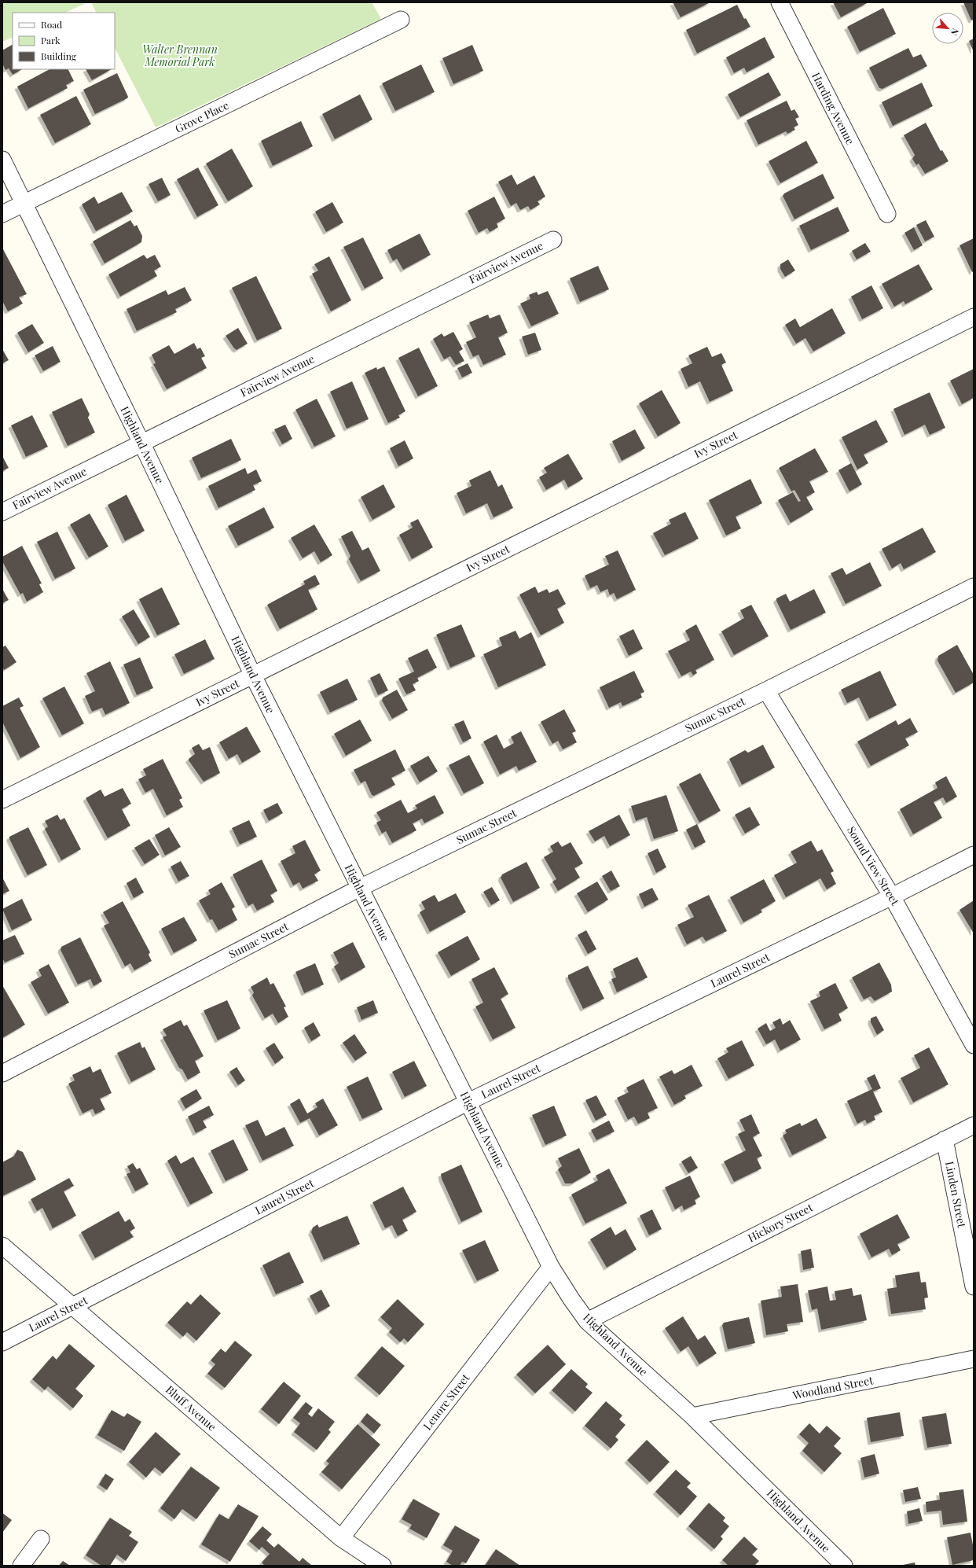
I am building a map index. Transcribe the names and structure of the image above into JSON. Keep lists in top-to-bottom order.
{
  "streets": {
    "street": [
      "Harding Avenue",
      "Grove Place",
      "Fairview Avenue",
      "Ivy Street",
      "Highland Avenue",
      "Sumac Street",
      "Sound View Street",
      "Laurel Street",
      "Linden Street",
      "Hickory Street",
      "Woodland Street",
      "Lenore Street",
      "Bluff Avenue"
    ]
  },
  "crossings": [
    ["Grove Place", "Highland Avenue"],
    ["Fairview Avenue", "Highland Avenue"],
    ["Ivy Street", "Highland Avenue"],
    ["Highland Avenue", "Sumac Street"],
    ["Highland Avenue", "Laurel Street"],
    ["Highland Avenue", "Hickory Street"],
    ["Highland Avenue", "Woodland Street"],
    ["Highland Avenue", "Lenore Street"],
    ["Sumac Street", "Sound View Street"],
    ["Sound View Street", "Laurel Street"],
    ["Laurel Street", "Bluff Avenue"],
    ["Linden Street", "Hickory Street"],
    ["Lenore Street", "Bluff Avenue"]
  ],
  "parks": ["Walter Brennan Memorial Park"],
  "legend": ["Road", "Park", "Building"],
  "north": "bottom right"
}
